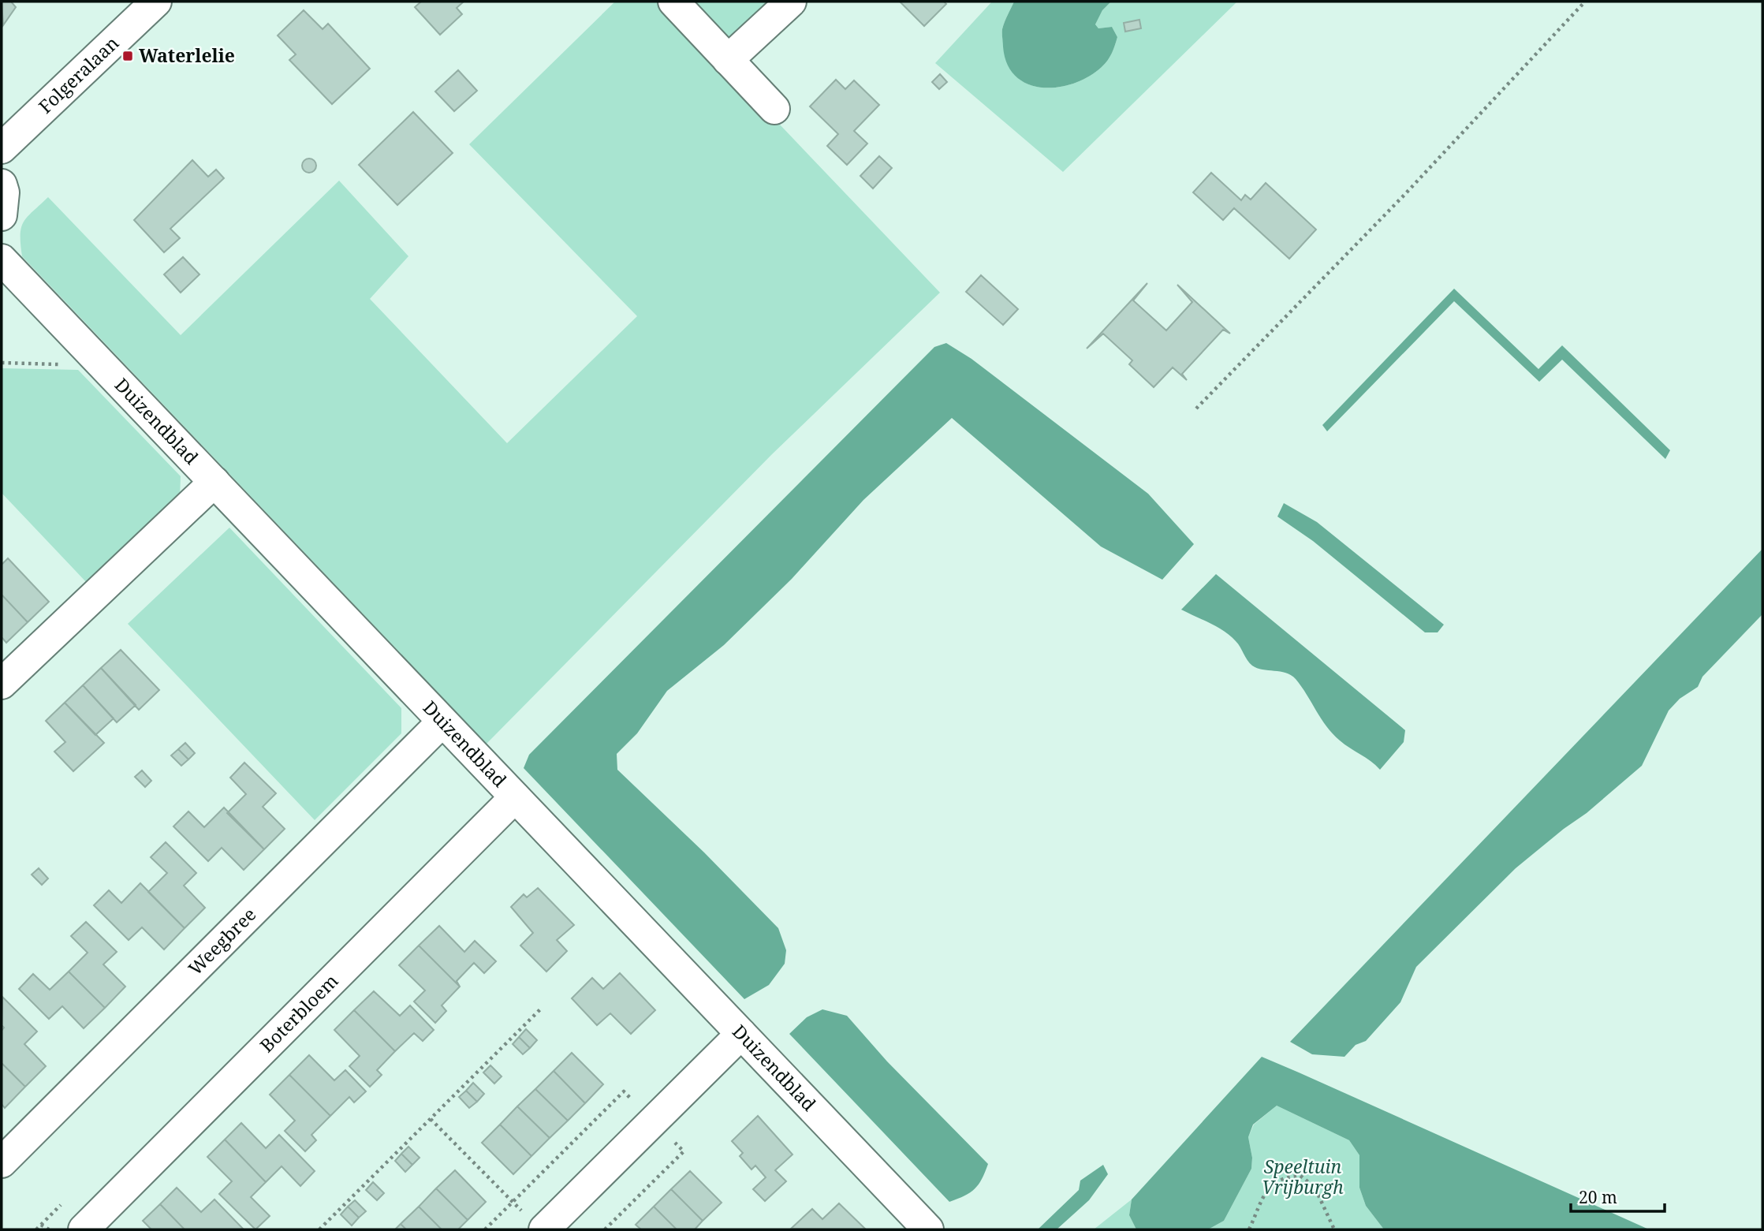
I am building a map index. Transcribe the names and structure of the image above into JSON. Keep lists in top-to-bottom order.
{
  "streets": {
    "street": [
      "Folgeralaan",
      "Duizendblad",
      "Weegbree",
      "Boterbloem"
    ]
  },
  "crossings": [
    ["Duizendblad", "Weegbree"],
    ["Duizendblad", "Boterbloem"]
  ],
  "parks": ["Speeltuin Vrijburgh"],
  "places": {
    "transit": ["Waterlelie"]
  },
  "scale_bar": "20 m"
}
